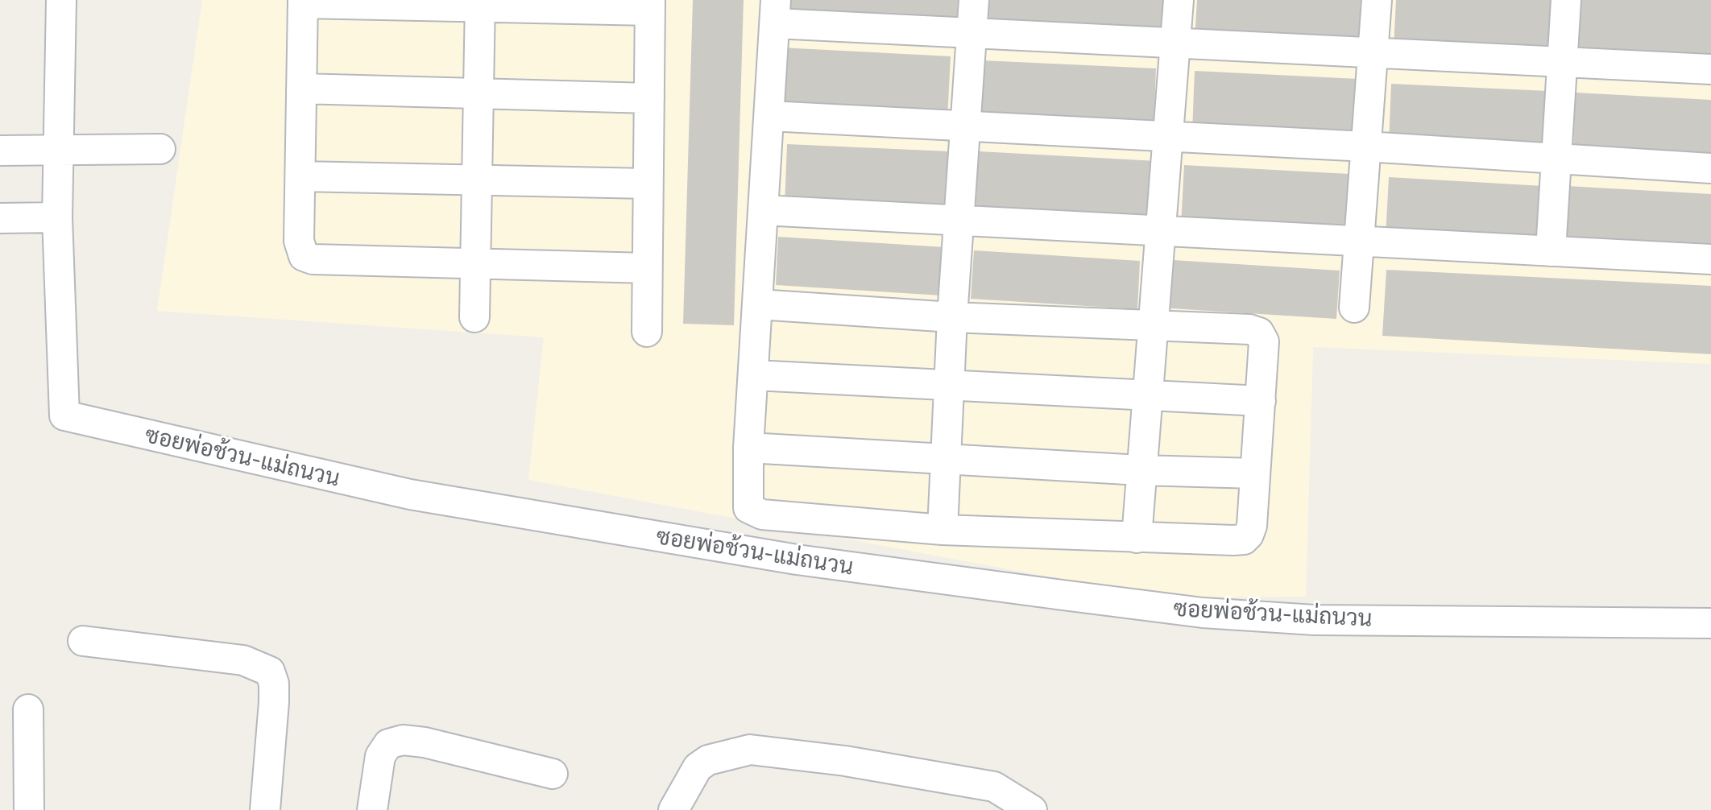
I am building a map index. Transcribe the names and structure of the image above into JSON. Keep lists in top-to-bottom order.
{
  "streets": {
    "street": ["ซอยพ่อช้วน-แม่ถนวน"]
  }
}
